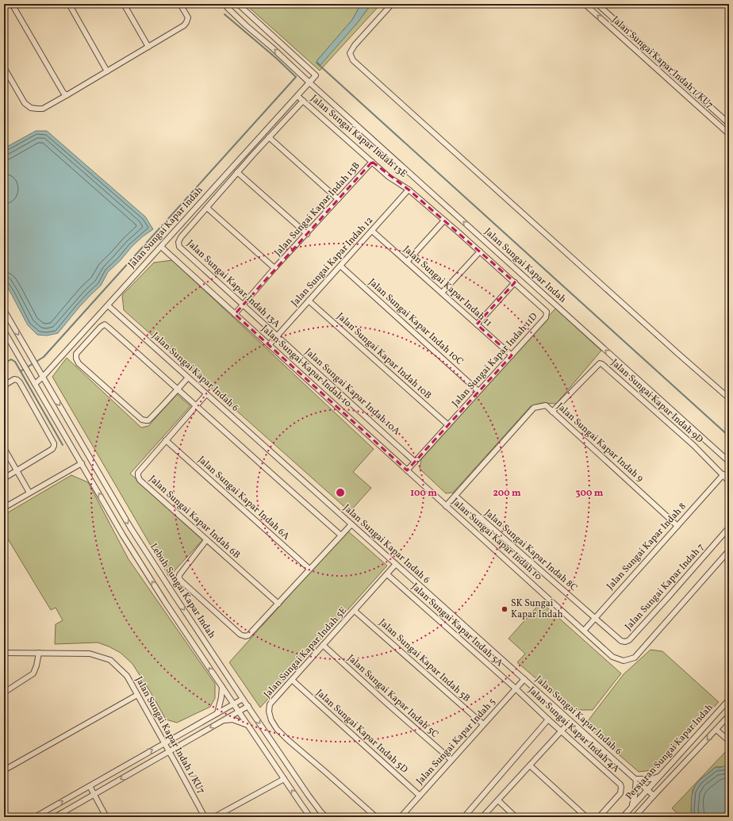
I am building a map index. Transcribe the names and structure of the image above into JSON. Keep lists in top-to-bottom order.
{
  "streets": {
    "street": [
      "Jalan Sungai Kapar Indah 1/KU7",
      "Jalan Sungai Kapar Indah 13E",
      "Jalan Sungai Kapar Indah 13B",
      "Jalan Sungai Kapar Indah",
      "Jalan Sungai Kapar Indah 12",
      "Jalan Sungai Kapar Indah 13A",
      "Jalan Sungai Kapar Indah 11",
      "Jalan Sungai Kapar Indah 10C",
      "Jalan Sungai Kapar Indah 10B",
      "Jalan Sungai Kapar Indah 11D",
      "Jalan Sungai Kapar Indah 10",
      "Jalan Sungai Kapar Indah 6",
      "Jalan Sungai Kapar Indah 10A",
      "Jalan Sungai Kapar Indah 9D",
      "Jalan Sungai Kapar Indah 9",
      "Jalan Sungai Kapar Indah 6A",
      "Jalan Sungai Kapar Indah 6B",
      "Jalan Sungai Kapar Indah 8",
      "Jalan Sungai Kapar Indah 8C",
      "Jalan Sungai Kapar Indah 7",
      "Lebuh Sungai Kapar Indah",
      "Jalan Sungai Kapar Indah 5A",
      "Jalan Sungai Kapar Indah 5E",
      "Jalan Sungai Kapar Indah 5B",
      "Jalan Sungai Kapar Indah 5C",
      "Jalan Sungai Kapar Indah 4A",
      "Jalan Sungai Kapar Indah 5D",
      "Jalan Sungai Kapar Indah 5",
      "Persiaran Sungai Kapar Indah"
    ]
  },
  "crossings": [
    ["Jalan Sungai Kapar Indah 13E", "Jalan Sungai Kapar Indah 13B"],
    ["Jalan Sungai Kapar Indah 13E", "Jalan Sungai Kapar Indah"],
    ["Jalan Sungai Kapar Indah 13E", "Jalan Sungai Kapar Indah 12"],
    ["Jalan Sungai Kapar Indah 13E", "Jalan Sungai Kapar Indah 13A"],
    ["Jalan Sungai Kapar Indah 13E", "Jalan Sungai Kapar Indah 11D"],
    ["Jalan Sungai Kapar Indah 13B", "Jalan Sungai Kapar Indah 13A"],
    ["Jalan Sungai Kapar Indah 13B", "Jalan Sungai Kapar Indah 10"],
    ["Jalan Sungai Kapar Indah", "Jalan Sungai Kapar Indah 10"],
    ["Jalan Sungai Kapar Indah", "Jalan Sungai Kapar Indah 6"],
    ["Jalan Sungai Kapar Indah", "Lebuh Sungai Kapar Indah"],
    ["Jalan Sungai Kapar Indah 12", "Jalan Sungai Kapar Indah 13A"],
    ["Jalan Sungai Kapar Indah 12", "Jalan Sungai Kapar Indah 11"],
    ["Jalan Sungai Kapar Indah 12", "Jalan Sungai Kapar Indah 10C"],
    ["Jalan Sungai Kapar Indah 12", "Jalan Sungai Kapar Indah 10B"],
    ["Jalan Sungai Kapar Indah 12", "Jalan Sungai Kapar Indah 11D"],
    ["Jalan Sungai Kapar Indah 12", "Jalan Sungai Kapar Indah 10"],
    ["Jalan Sungai Kapar Indah 12", "Jalan Sungai Kapar Indah 10A"],
    ["Jalan Sungai Kapar Indah 13A", "Jalan Sungai Kapar Indah 10A"],
    ["Jalan Sungai Kapar Indah 11", "Jalan Sungai Kapar Indah 11D"],
    ["Jalan Sungai Kapar Indah 10C", "Jalan Sungai Kapar Indah 11D"],
    ["Jalan Sungai Kapar Indah 10B", "Jalan Sungai Kapar Indah 11D"],
    ["Jalan Sungai Kapar Indah 11D", "Jalan Sungai Kapar Indah 10"],
    ["Jalan Sungai Kapar Indah 11D", "Jalan Sungai Kapar Indah 10A"],
    ["Jalan Sungai Kapar Indah 10", "Jalan Sungai Kapar Indah 9"],
    ["Jalan Sungai Kapar Indah 10", "Jalan Sungai Kapar Indah 8"],
    ["Jalan Sungai Kapar Indah 6", "Jalan Sungai Kapar Indah 6B"],
    ["Jalan Sungai Kapar Indah 6", "Jalan Sungai Kapar Indah 5E"],
    ["Jalan Sungai Kapar Indah 6", "Jalan Sungai Kapar Indah 5"],
    ["Jalan Sungai Kapar Indah 6", "Persiaran Sungai Kapar Indah"],
    ["Jalan Sungai Kapar Indah 9D", "Jalan Sungai Kapar Indah 9"],
    ["Jalan Sungai Kapar Indah 9D", "Jalan Sungai Kapar Indah 8"],
    ["Jalan Sungai Kapar Indah 9", "Jalan Sungai Kapar Indah 8"],
    ["Jalan Sungai Kapar Indah 9", "Jalan Sungai Kapar Indah 8C"],
    ["Jalan Sungai Kapar Indah 6A", "Jalan Sungai Kapar Indah 6B"],
    ["Jalan Sungai Kapar Indah 8", "Jalan Sungai Kapar Indah 8C"],
    ["Jalan Sungai Kapar Indah 8", "Jalan Sungai Kapar Indah 7"],
    ["Jalan Sungai Kapar Indah 8C", "Jalan Sungai Kapar Indah 7"],
    ["Jalan Sungai Kapar Indah 5A", "Jalan Sungai Kapar Indah 5E"],
    ["Jalan Sungai Kapar Indah 5A", "Jalan Sungai Kapar Indah 4A"],
    ["Jalan Sungai Kapar Indah 5A", "Jalan Sungai Kapar Indah 5"],
    ["Jalan Sungai Kapar Indah 5E", "Jalan Sungai Kapar Indah 5B"],
    ["Jalan Sungai Kapar Indah 5E", "Jalan Sungai Kapar Indah 5C"],
    ["Jalan Sungai Kapar Indah 5E", "Jalan Sungai Kapar Indah 5D"],
    ["Jalan Sungai Kapar Indah 5B", "Jalan Sungai Kapar Indah 5"],
    ["Jalan Sungai Kapar Indah 5C", "Jalan Sungai Kapar Indah 5"],
    ["Jalan Sungai Kapar Indah 4A", "Jalan Sungai Kapar Indah 5"],
    ["Jalan Sungai Kapar Indah 5D", "Jalan Sungai Kapar Indah 5"]
  ],
  "one_way": ["Jalan Sungai Kapar Indah"],
  "places": ["SK Sungai Kapar Indah"],
  "rings": ["100 m", "200 m", "300 m"]
}
